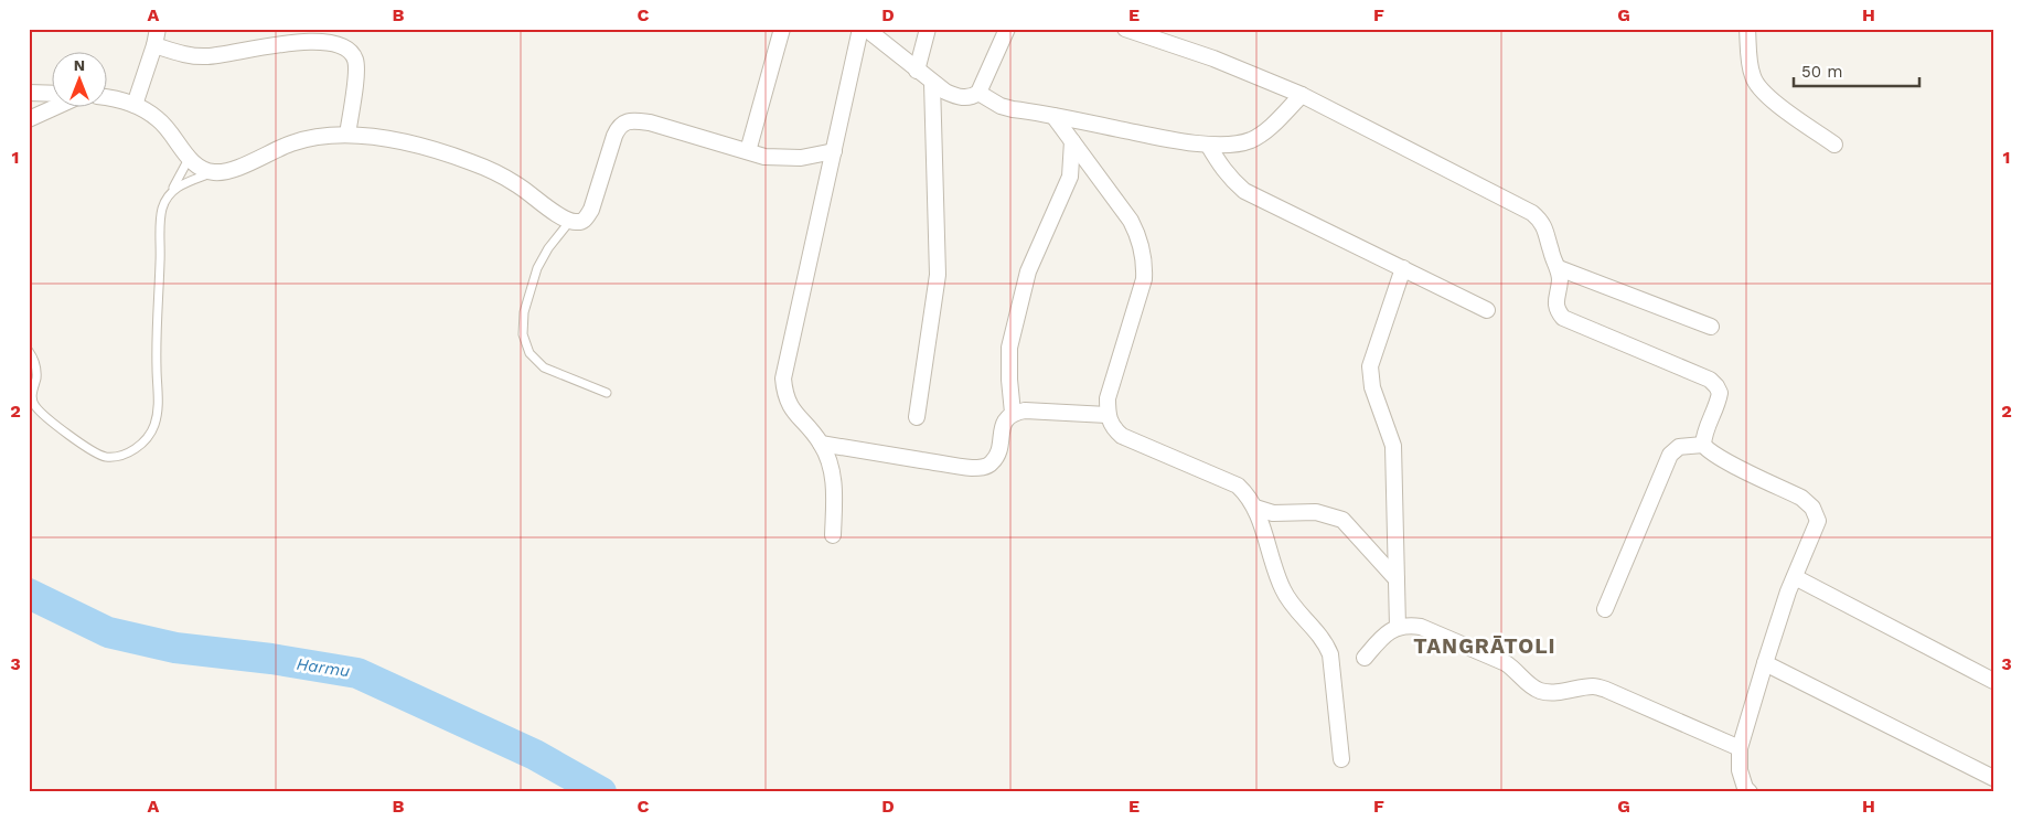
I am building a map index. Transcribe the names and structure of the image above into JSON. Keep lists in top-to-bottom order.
{
  "districts": ["TANGRĀTOLI"],
  "water": ["Harmu"],
  "scale_bar": "50 m",
  "north": "top",
  "grid": {
    "columns": [
      "A",
      "B",
      "C",
      "D",
      "E",
      "F",
      "G",
      "H"
    ],
    "rows": ["1", "2", "3"]
  }
}
